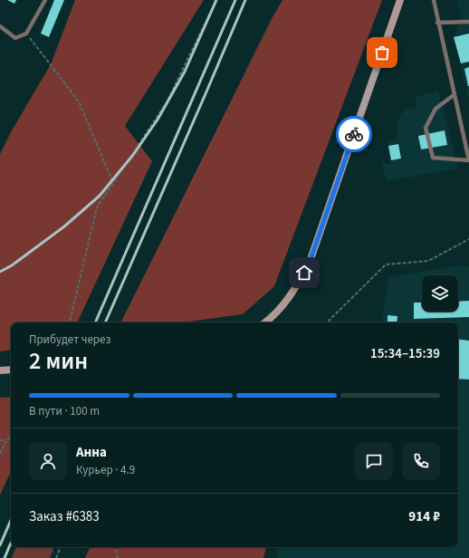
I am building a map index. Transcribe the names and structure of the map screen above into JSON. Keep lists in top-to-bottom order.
{
  "page": {
    "heading": ["2 мин", "Прибудет через", "15:34–15:39"],
    "panel": [
      "Анна",
      "Курьер · 4.9",
      "Заказ #6383",
      "914 ₽"
    ],
    "bar": "В пути · 100 m"
  }
}
